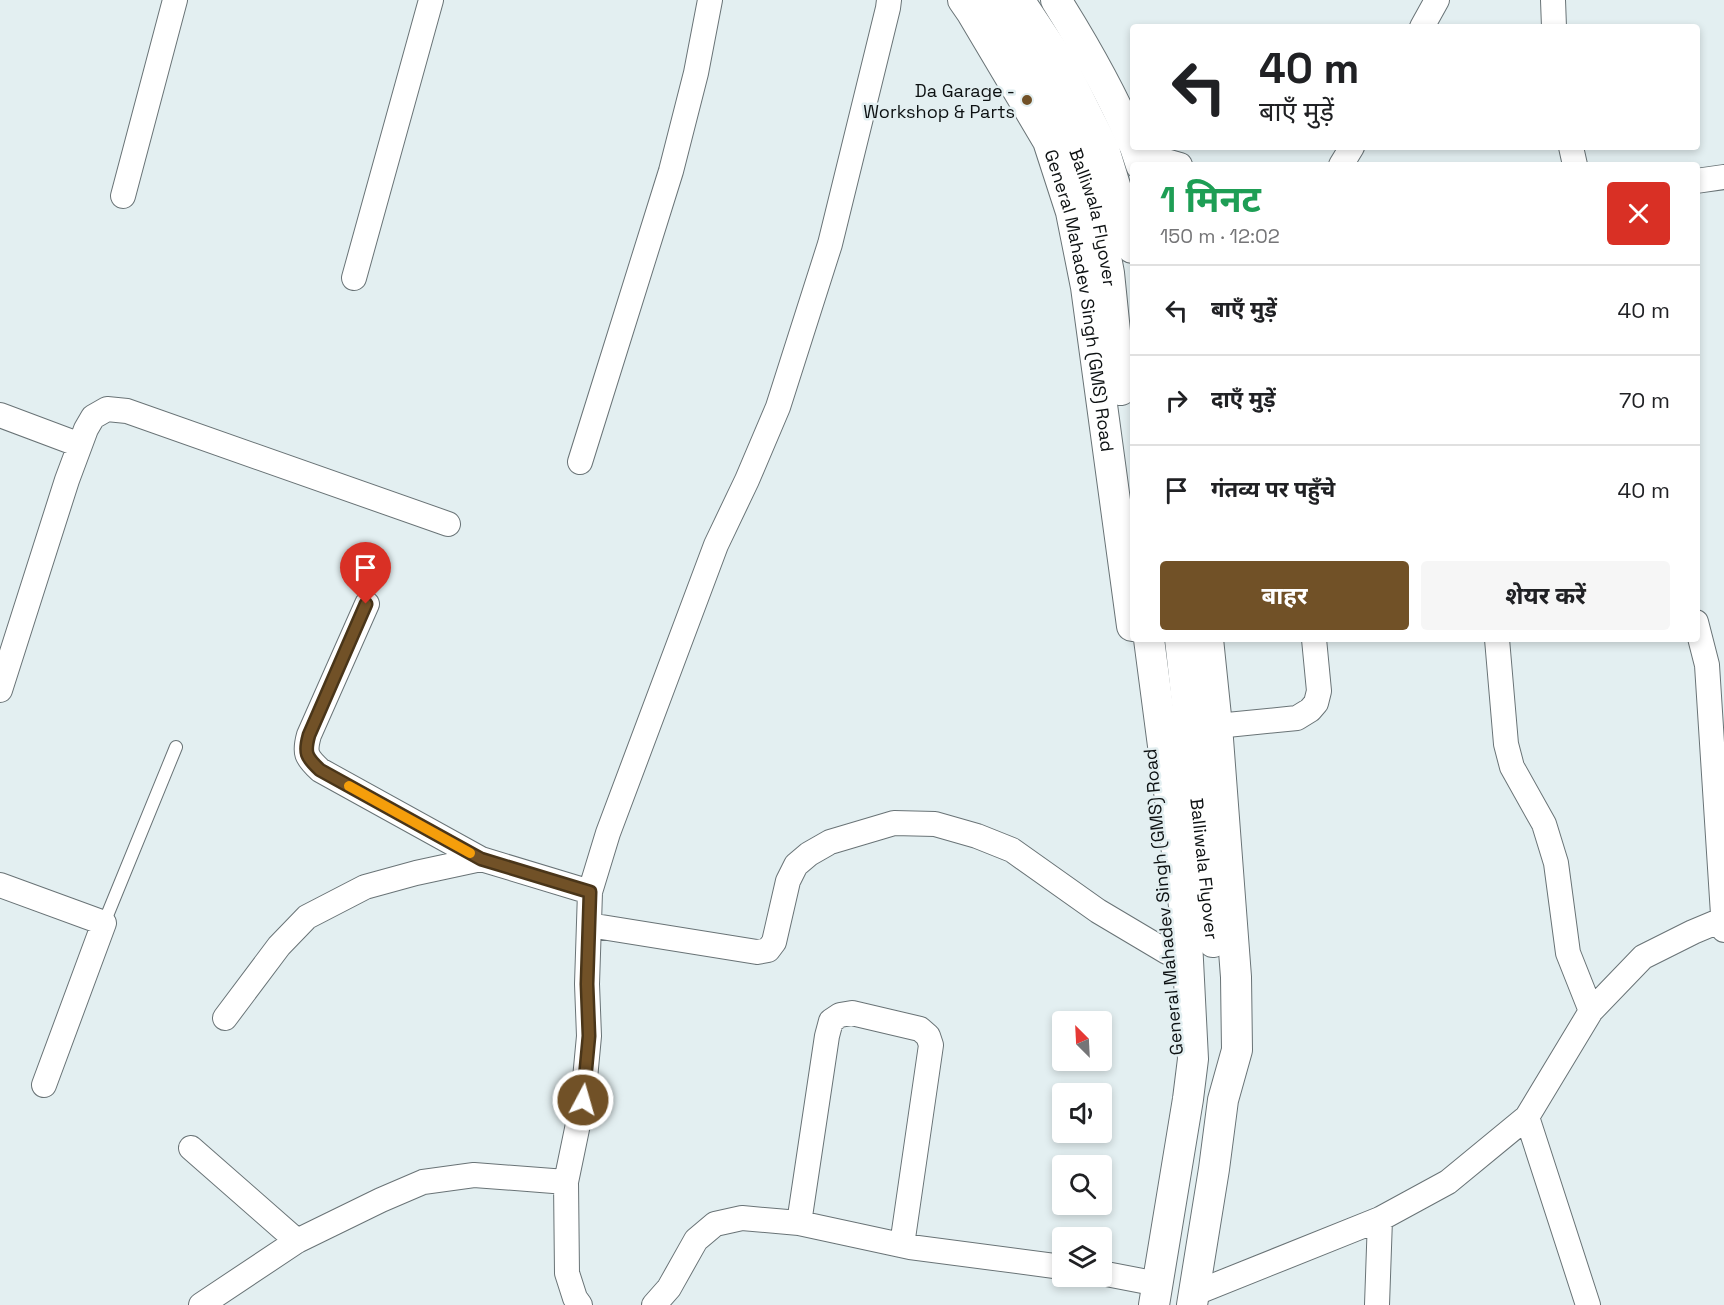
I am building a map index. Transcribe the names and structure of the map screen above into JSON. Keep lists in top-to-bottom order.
{
  "streets": {
    "street": ["Balliwala Flyover", "General Mahadev Singh (GMS) Road"]
  },
  "crossings": [
    ["Balliwala Flyover", "General Mahadev Singh (GMS) Road"]
  ],
  "places": ["Da Garage - Workshop & Parts"],
  "north": "top left",
  "page": {
    "turn": ["40 m", "बाएँ मुड़ें"],
    "heading": ["1 मिनट", "150 m · 12:02"],
    "list": [
      {
        "name": "बाएँ मुड़ें",
        "value": "40 m"
      },
      {
        "name": "दाएँ मुड़ें",
        "value": "70 m"
      },
      {
        "name": "गंतव्य पर पहुँचे",
        "value": "40 m"
      }
    ],
    "buttons": ["बाहर", "शेयर करें"]
  }
}
